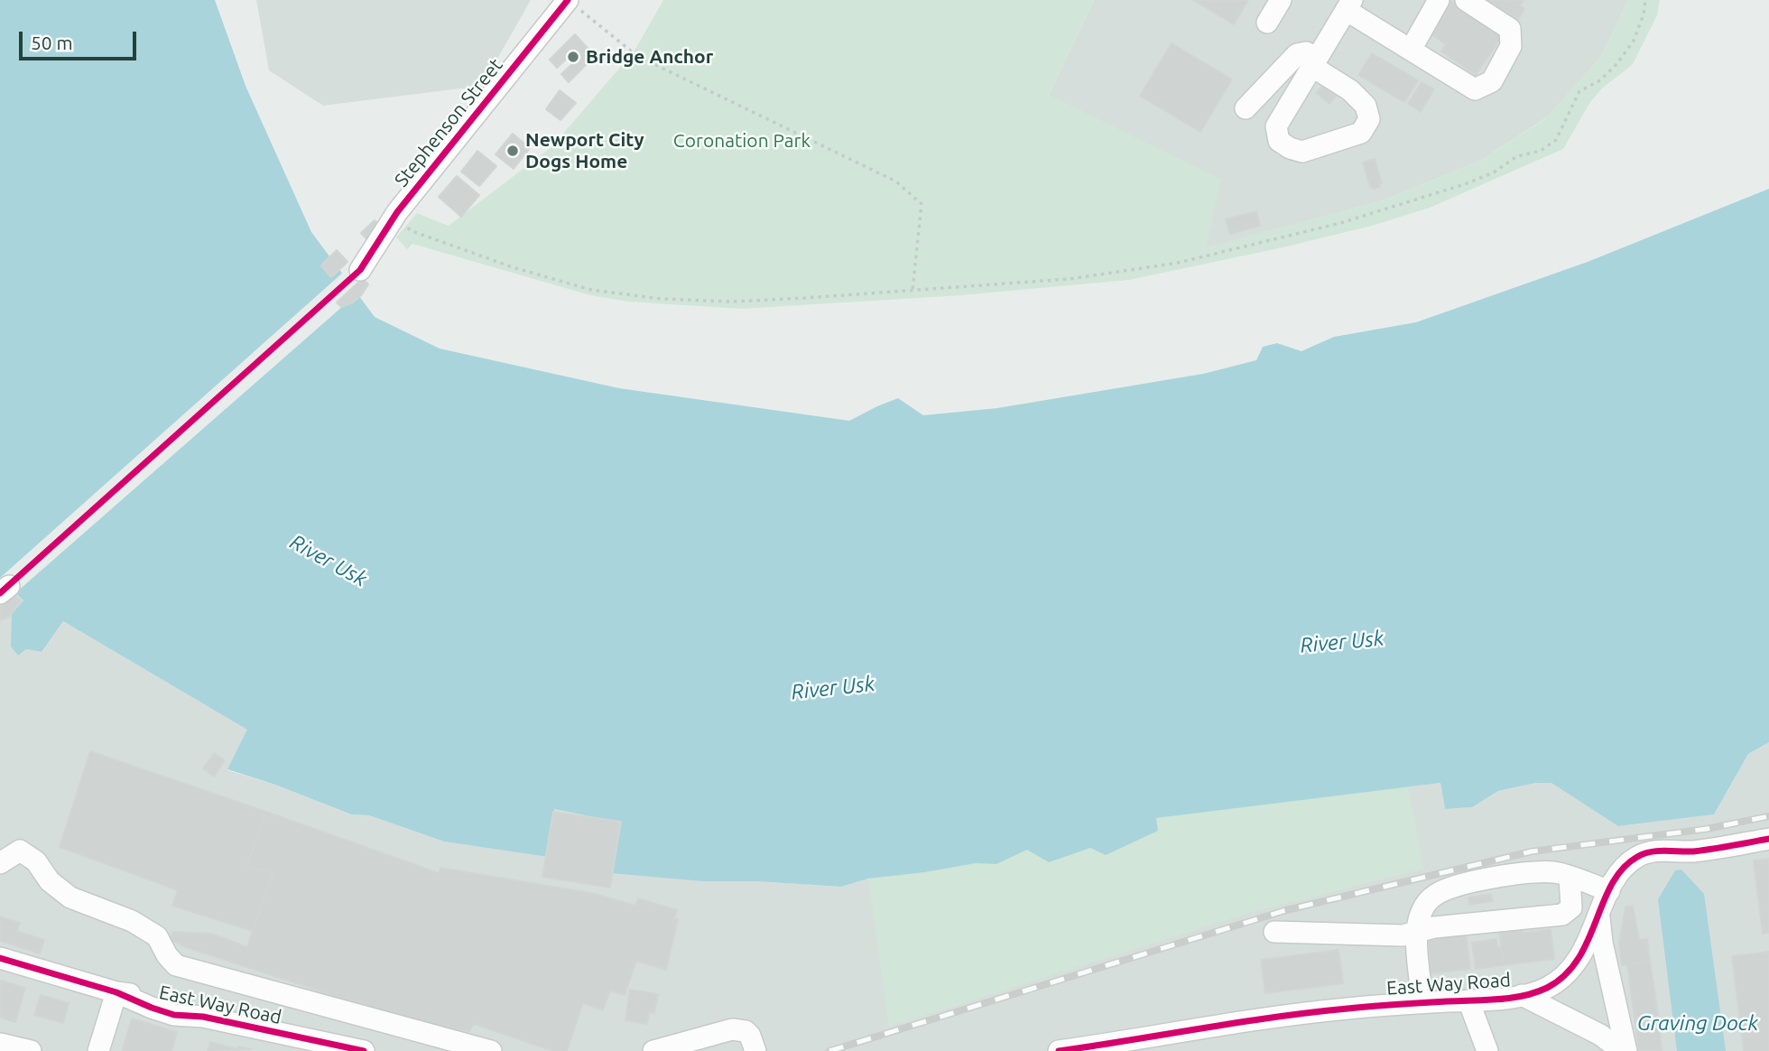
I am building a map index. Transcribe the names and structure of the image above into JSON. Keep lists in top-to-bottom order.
{
  "streets": {
    "street": ["Stephenson Street", "East Way Road"]
  },
  "water": ["River Usk", "Graving Dock"],
  "parks": ["Coronation Park"],
  "places": ["Bridge Anchor", "Newport City Dogs Home"],
  "scale_bar": "50 m"
}
